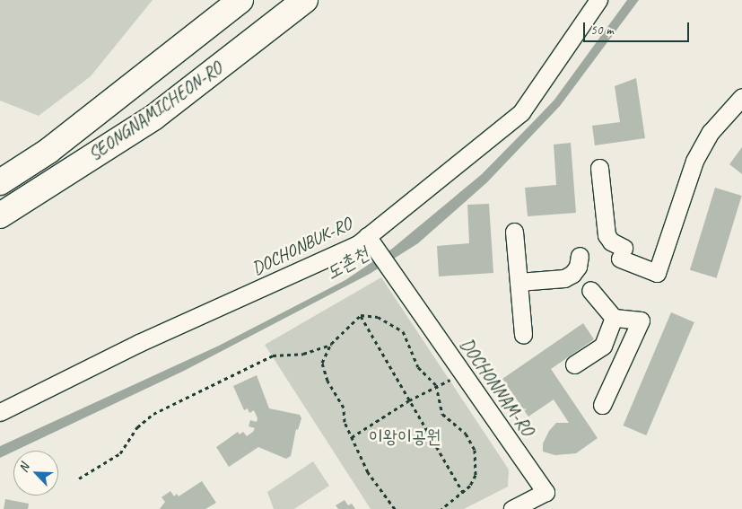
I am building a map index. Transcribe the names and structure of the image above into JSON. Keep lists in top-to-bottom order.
{
  "streets": {
    "highway": ["SEONGNAMICHEON-RO"],
    "street": ["DOCHONBUK-RO", "DOCHONNAM-RO"]
  },
  "crossings": [
    ["DOCHONBUK-RO", "DOCHONNAM-RO"]
  ],
  "water": ["도촌천"],
  "parks": ["이왕이공원"],
  "scale_bar": "50 m",
  "north": "top left"
}
